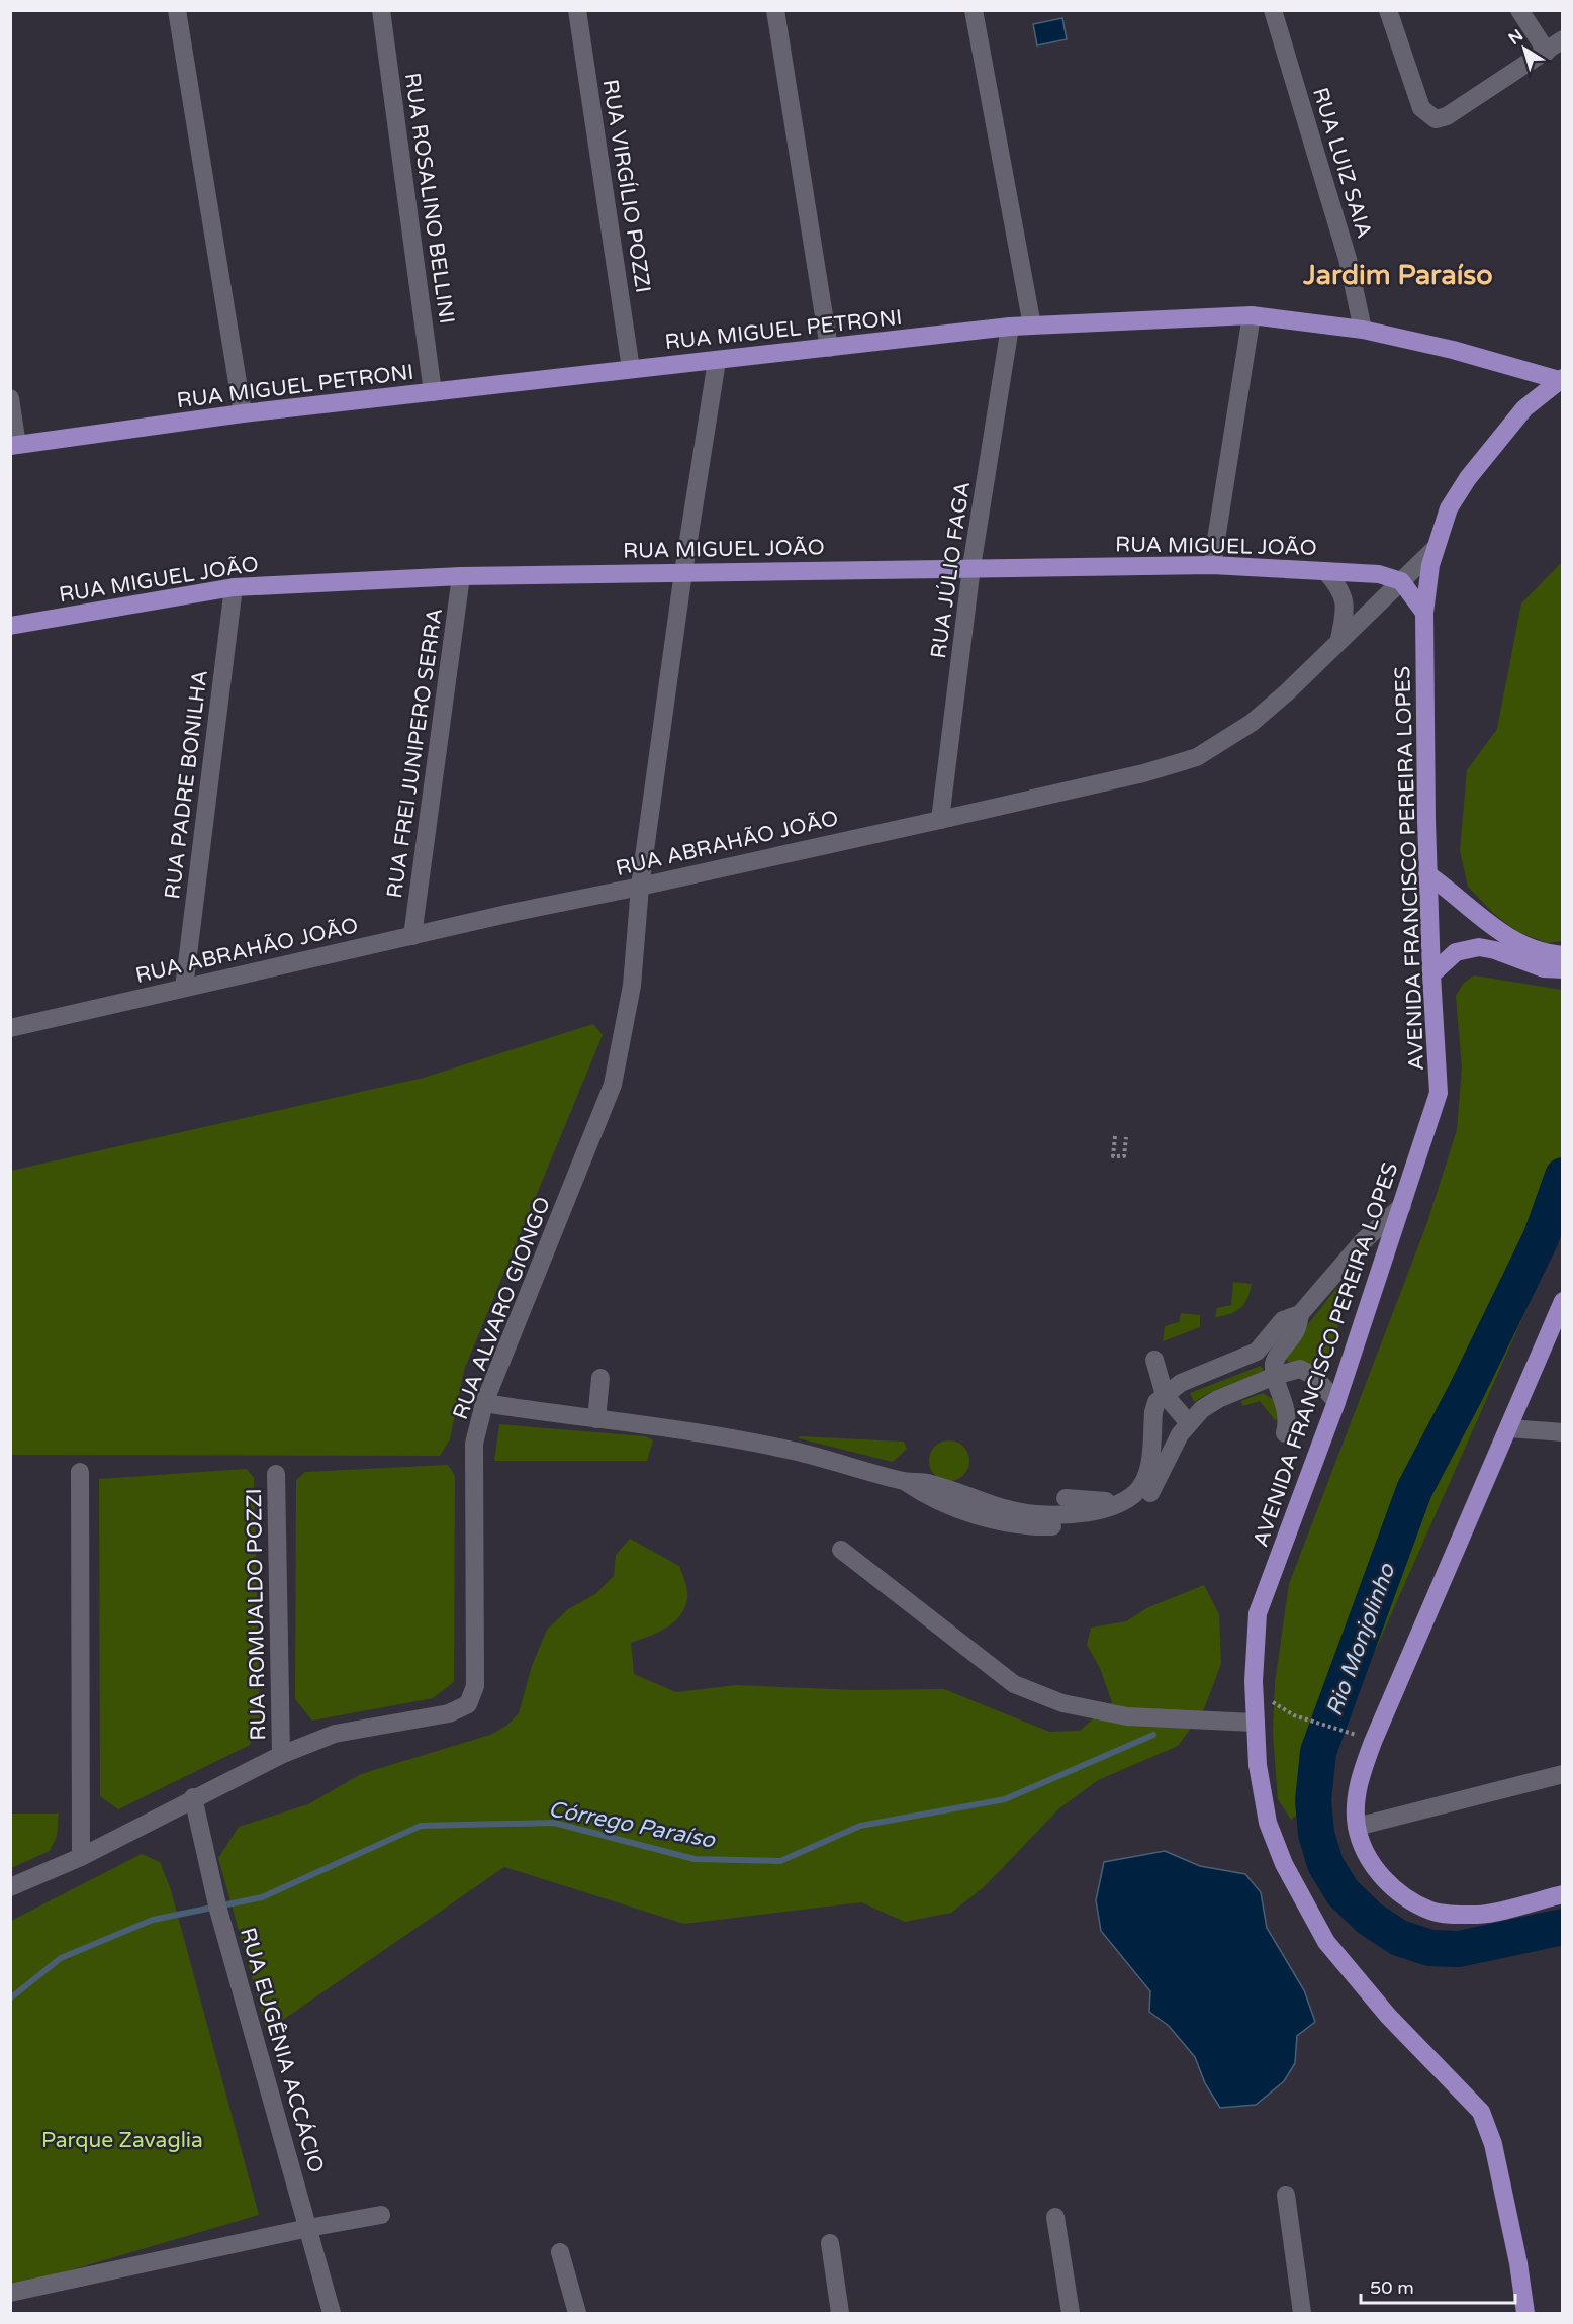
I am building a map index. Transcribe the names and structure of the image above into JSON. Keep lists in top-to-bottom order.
{
  "streets": {
    "main road": ["RUA MIGUEL PETRONI", "RUA MIGUEL JOÃO", "AVENIDA FRANCISCO PEREIRA LOPES"],
    "street": [
      "RUA LUIZ SAIA",
      "RUA VIRGÍLIO POZZI",
      "RUA ROSALINO BELLINI",
      "RUA JÚLIO FAGA",
      "RUA FREI JUNIPERO SERRA",
      "RUA PADRE BONILHA",
      "RUA ABRAHÃO JOÃO",
      "RUA ALVARO GIONGO",
      "RUA ROMUALDO POZZI",
      "RUA EUGÊNIA ACCÁCIO"
    ]
  },
  "crossings": [
    ["RUA LUIZ SAIA", "RUA MIGUEL PETRONI"],
    ["RUA VIRGÍLIO POZZI", "RUA MIGUEL PETRONI"],
    ["RUA ROSALINO BELLINI", "RUA MIGUEL PETRONI"],
    ["RUA MIGUEL PETRONI", "RUA JÚLIO FAGA"],
    ["RUA MIGUEL PETRONI", "AVENIDA FRANCISCO PEREIRA LOPES"],
    ["RUA MIGUEL PETRONI", "RUA ALVARO GIONGO"],
    ["RUA MIGUEL JOÃO", "RUA JÚLIO FAGA"],
    ["RUA MIGUEL JOÃO", "RUA FREI JUNIPERO SERRA"],
    ["RUA MIGUEL JOÃO", "RUA PADRE BONILHA"],
    ["RUA MIGUEL JOÃO", "RUA ABRAHÃO JOÃO"],
    ["RUA MIGUEL JOÃO", "RUA ALVARO GIONGO"],
    ["RUA JÚLIO FAGA", "RUA ABRAHÃO JOÃO"],
    ["RUA FREI JUNIPERO SERRA", "RUA ABRAHÃO JOÃO"],
    ["RUA PADRE BONILHA", "RUA ABRAHÃO JOÃO"],
    ["RUA ABRAHÃO JOÃO", "AVENIDA FRANCISCO PEREIRA LOPES"],
    ["RUA ABRAHÃO JOÃO", "RUA ALVARO GIONGO"],
    ["RUA ALVARO GIONGO", "RUA ROMUALDO POZZI"],
    ["RUA ALVARO GIONGO", "RUA EUGÊNIA ACCÁCIO"]
  ],
  "districts": ["Jardim Paraíso"],
  "water": ["Rio Monjolinho", "Córrego Paraíso"],
  "parks": ["Parque Zavaglia"],
  "scale_bar": "50 m",
  "north": "top left"
}
